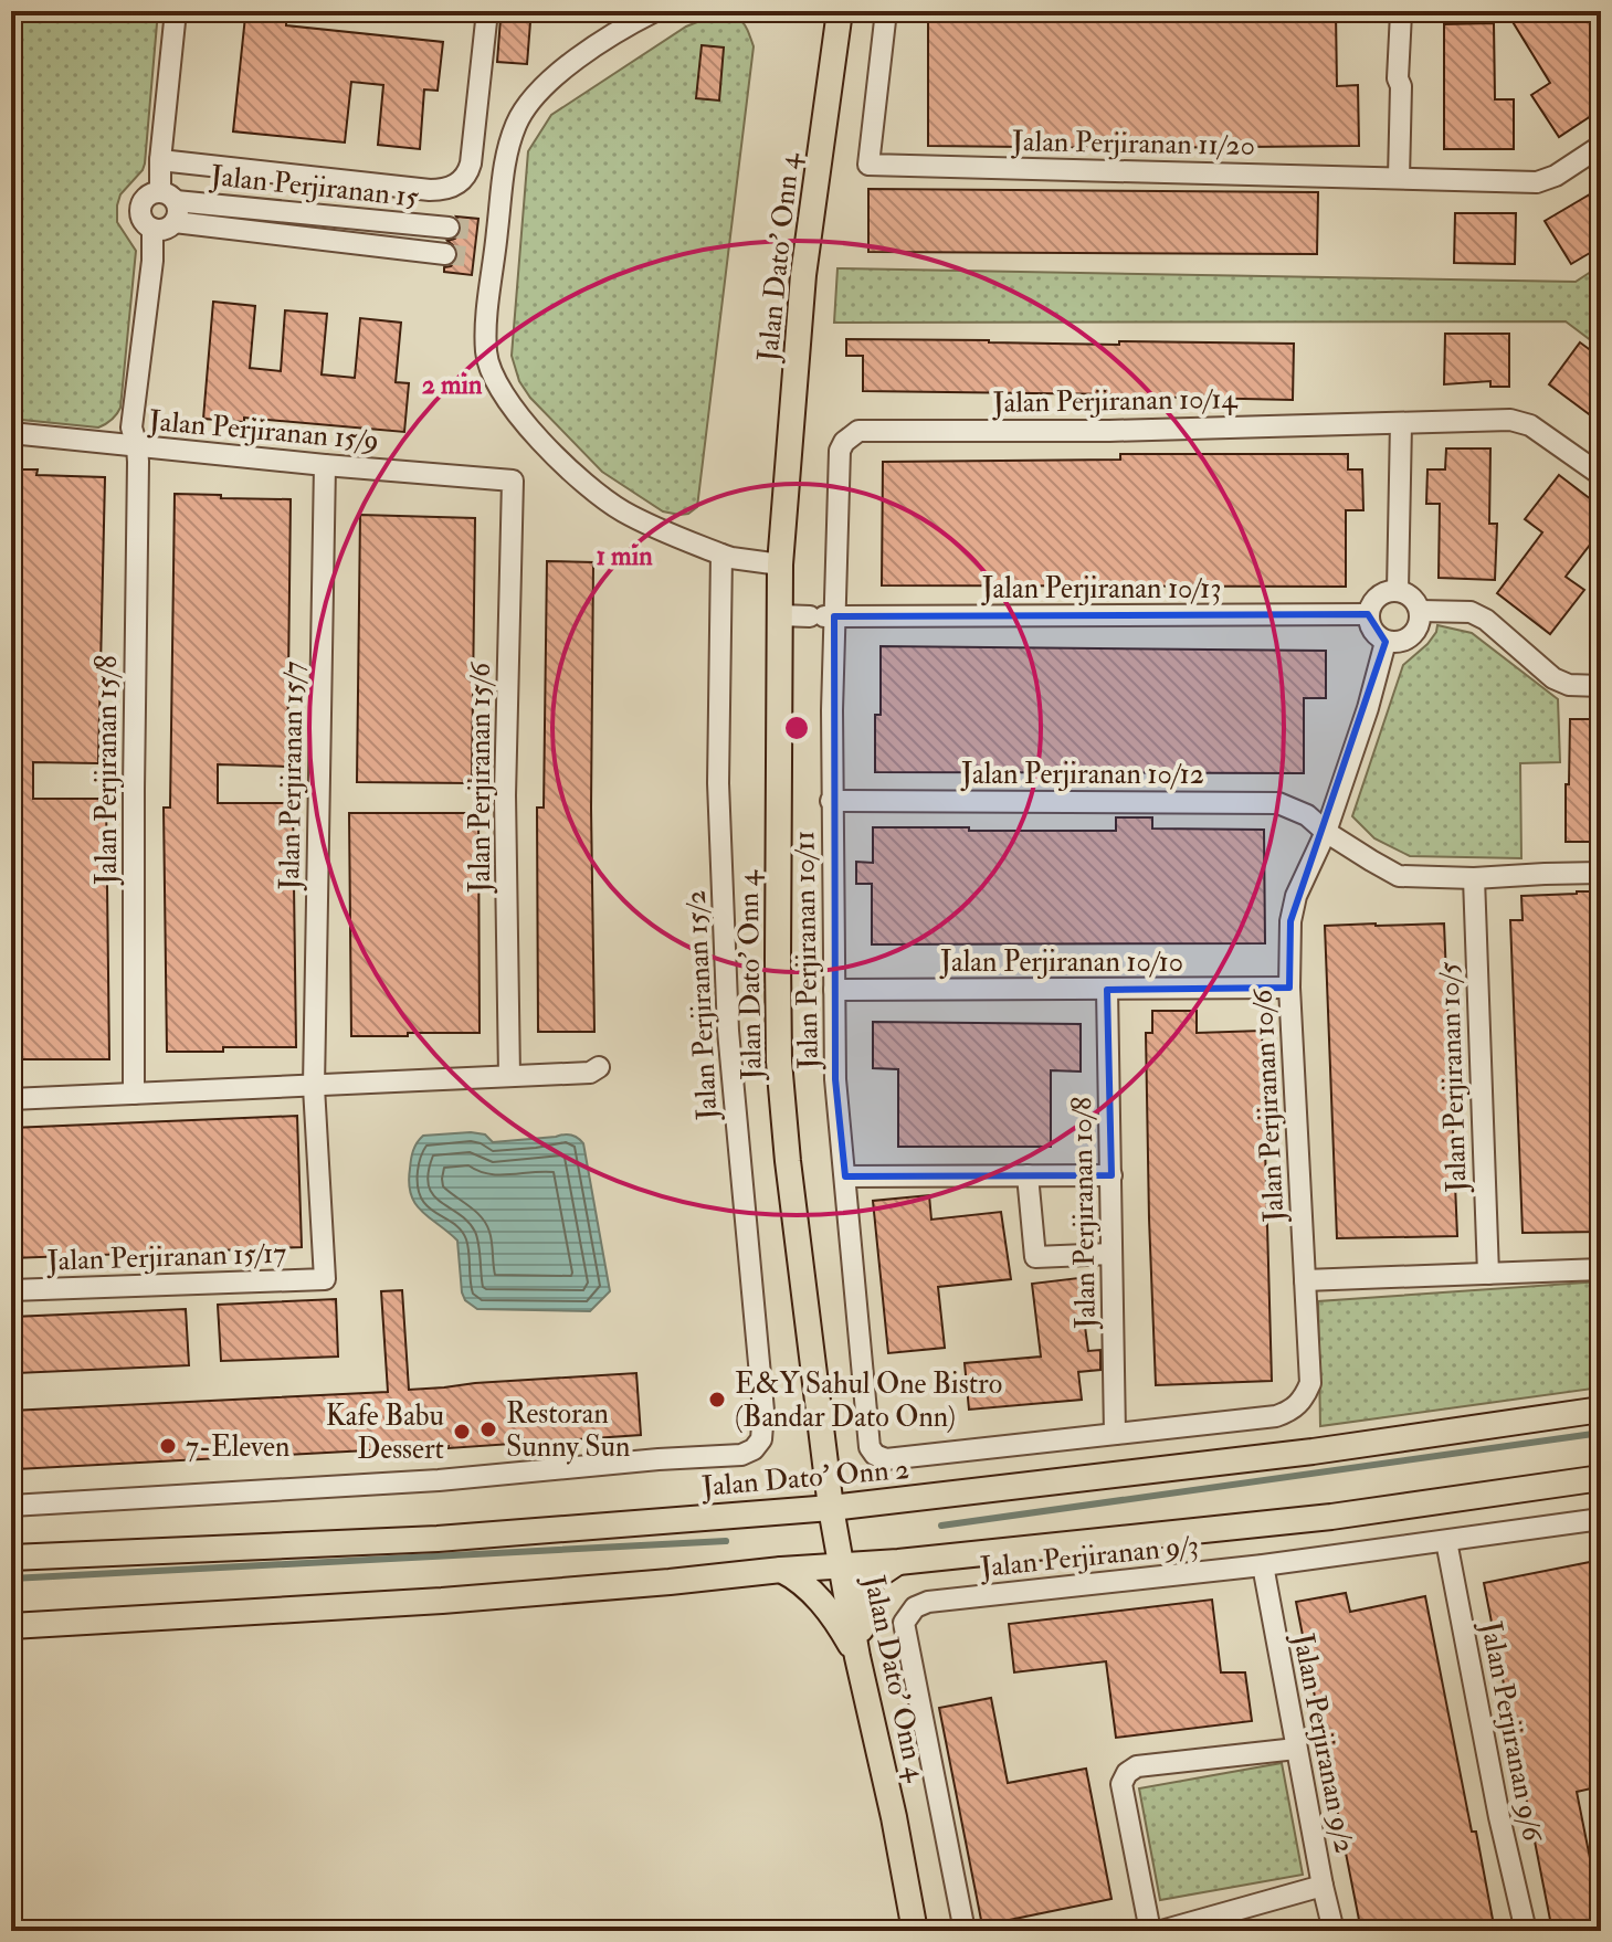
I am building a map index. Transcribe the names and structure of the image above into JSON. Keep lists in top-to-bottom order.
{
  "streets": {
    "main road": ["Jalan Dato' Onn 4", "Jalan Dato' Onn 2"],
    "street": [
      "Jalan Perjiranan 11/20",
      "Jalan Perjiranan 15",
      "Jalan Perjiranan 10/14",
      "Jalan Perjiranan 15/9",
      "Jalan Perjiranan 10/13",
      "Jalan Perjiranan 15/8",
      "Jalan Perjiranan 10/12",
      "Jalan Perjiranan 15/7",
      "Jalan Perjiranan 15/6",
      "Jalan Perjiranan 10/11",
      "Jalan Perjiranan 10/10",
      "Jalan Perjiranan 15/2",
      "Jalan Perjiranan 10/5",
      "Jalan Perjiranan 10/6",
      "Jalan Perjiranan 10/8",
      "Jalan Perjiranan 15/17",
      "Jalan Perjiranan 9/3",
      "Jalan Perjiranan 9/6",
      "Jalan Perjiranan 9/2"
    ]
  },
  "crossings": [
    ["Jalan Perjiranan 15", "Jalan Perjiranan 15/8"],
    ["Jalan Dato' Onn 4", "Jalan Perjiranan 10/13"],
    ["Jalan Dato' Onn 4", "Jalan Dato' Onn 2"],
    ["Jalan Perjiranan 10/14", "Jalan Perjiranan 10/11"],
    ["Jalan Perjiranan 15/9", "Jalan Perjiranan 15/8"],
    ["Jalan Perjiranan 15/9", "Jalan Perjiranan 15/7"],
    ["Jalan Perjiranan 15/9", "Jalan Perjiranan 15/6"],
    ["Jalan Perjiranan 10/13", "Jalan Perjiranan 10/11"],
    ["Jalan Perjiranan 10/13", "Jalan Perjiranan 10/6"],
    ["Jalan Perjiranan 10/12", "Jalan Perjiranan 10/11"],
    ["Jalan Perjiranan 10/12", "Jalan Perjiranan 10/5"],
    ["Jalan Perjiranan 10/12", "Jalan Perjiranan 10/6"],
    ["Jalan Perjiranan 15/7", "Jalan Perjiranan 15/17"],
    ["Jalan Perjiranan 10/11", "Jalan Perjiranan 10/10"],
    ["Jalan Perjiranan 10/11", "Jalan Perjiranan 10/6"],
    ["Jalan Perjiranan 10/11", "Jalan Perjiranan 10/8"],
    ["Jalan Perjiranan 10/10", "Jalan Perjiranan 10/6"],
    ["Jalan Perjiranan 10/10", "Jalan Perjiranan 10/8"],
    ["Jalan Perjiranan 10/6", "Jalan Perjiranan 10/8"],
    ["Jalan Perjiranan 9/3", "Jalan Perjiranan 9/6"],
    ["Jalan Perjiranan 9/3", "Jalan Perjiranan 9/2"]
  ],
  "places": [
    "E&Y Sahul One Bistro (Bandar Dato Onn)",
    "Restoran Sunny Sun",
    "Kafe Babu Dessert",
    "7-Eleven"
  ],
  "rings": ["2 min", "1 min"]
}
